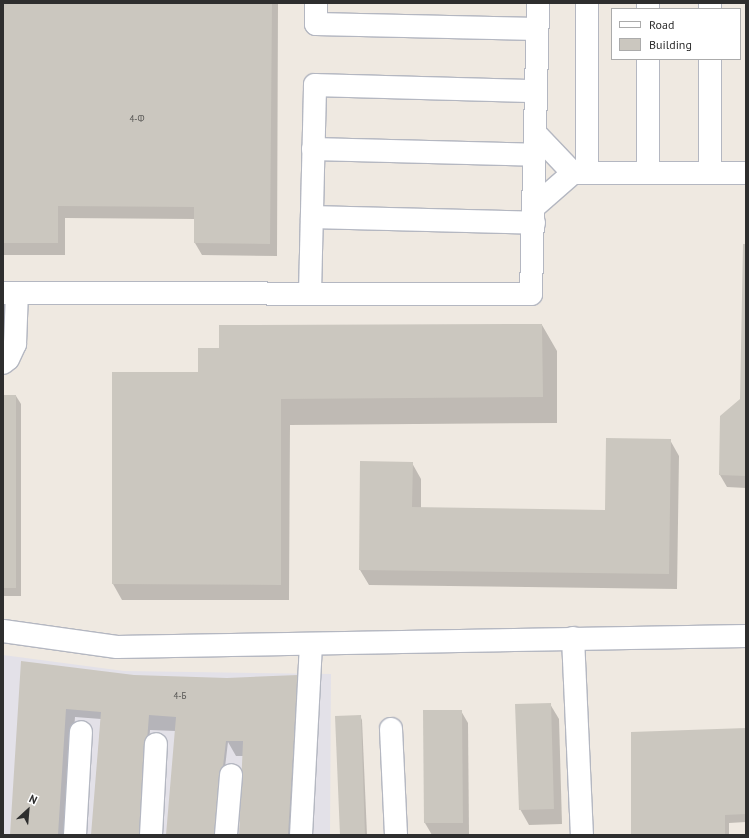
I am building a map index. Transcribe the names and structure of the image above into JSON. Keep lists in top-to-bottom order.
{
  "house_numbers": ["4-Ф", "4-Б"],
  "legend": ["Road", "Building"],
  "north": "top right"
}
